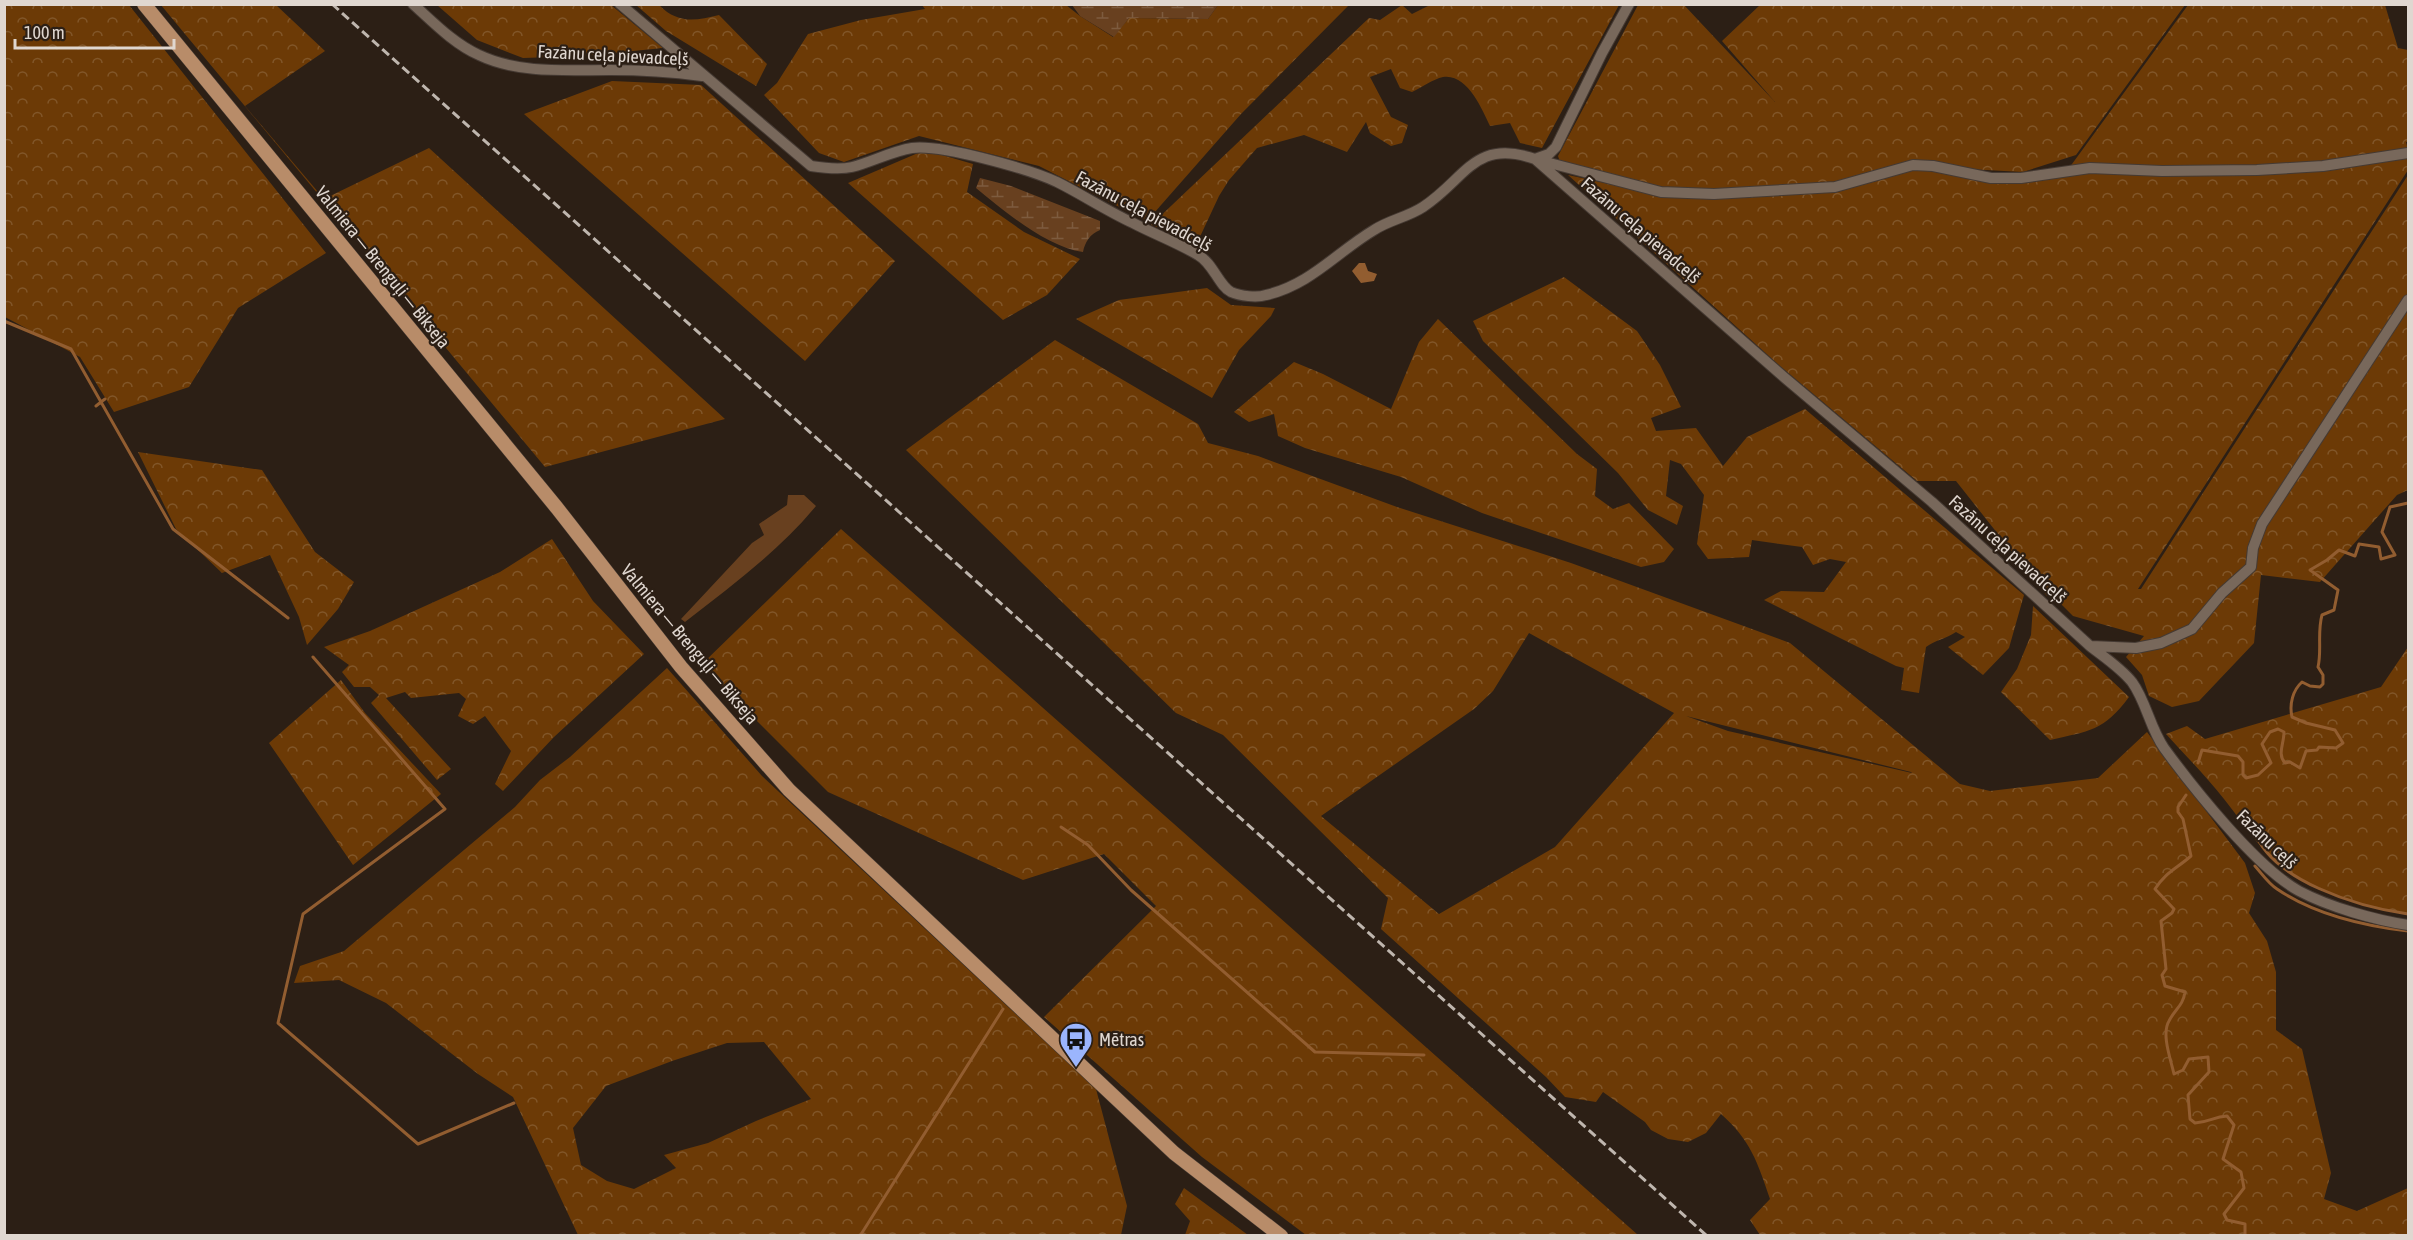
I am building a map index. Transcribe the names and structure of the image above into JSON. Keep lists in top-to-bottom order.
{
  "streets": {
    "main road": ["Valmiera — Brenguļi — Bikseja"],
    "street": ["Fazānu ceļa pievadceļš", "Fazānu ceļš"]
  },
  "crossings": [
    ["Fazānu ceļa pievadceļš", "Fazānu ceļš"]
  ],
  "places": {
    "bus stop": ["Mētras"]
  },
  "scale_bar": "100 m"
}
